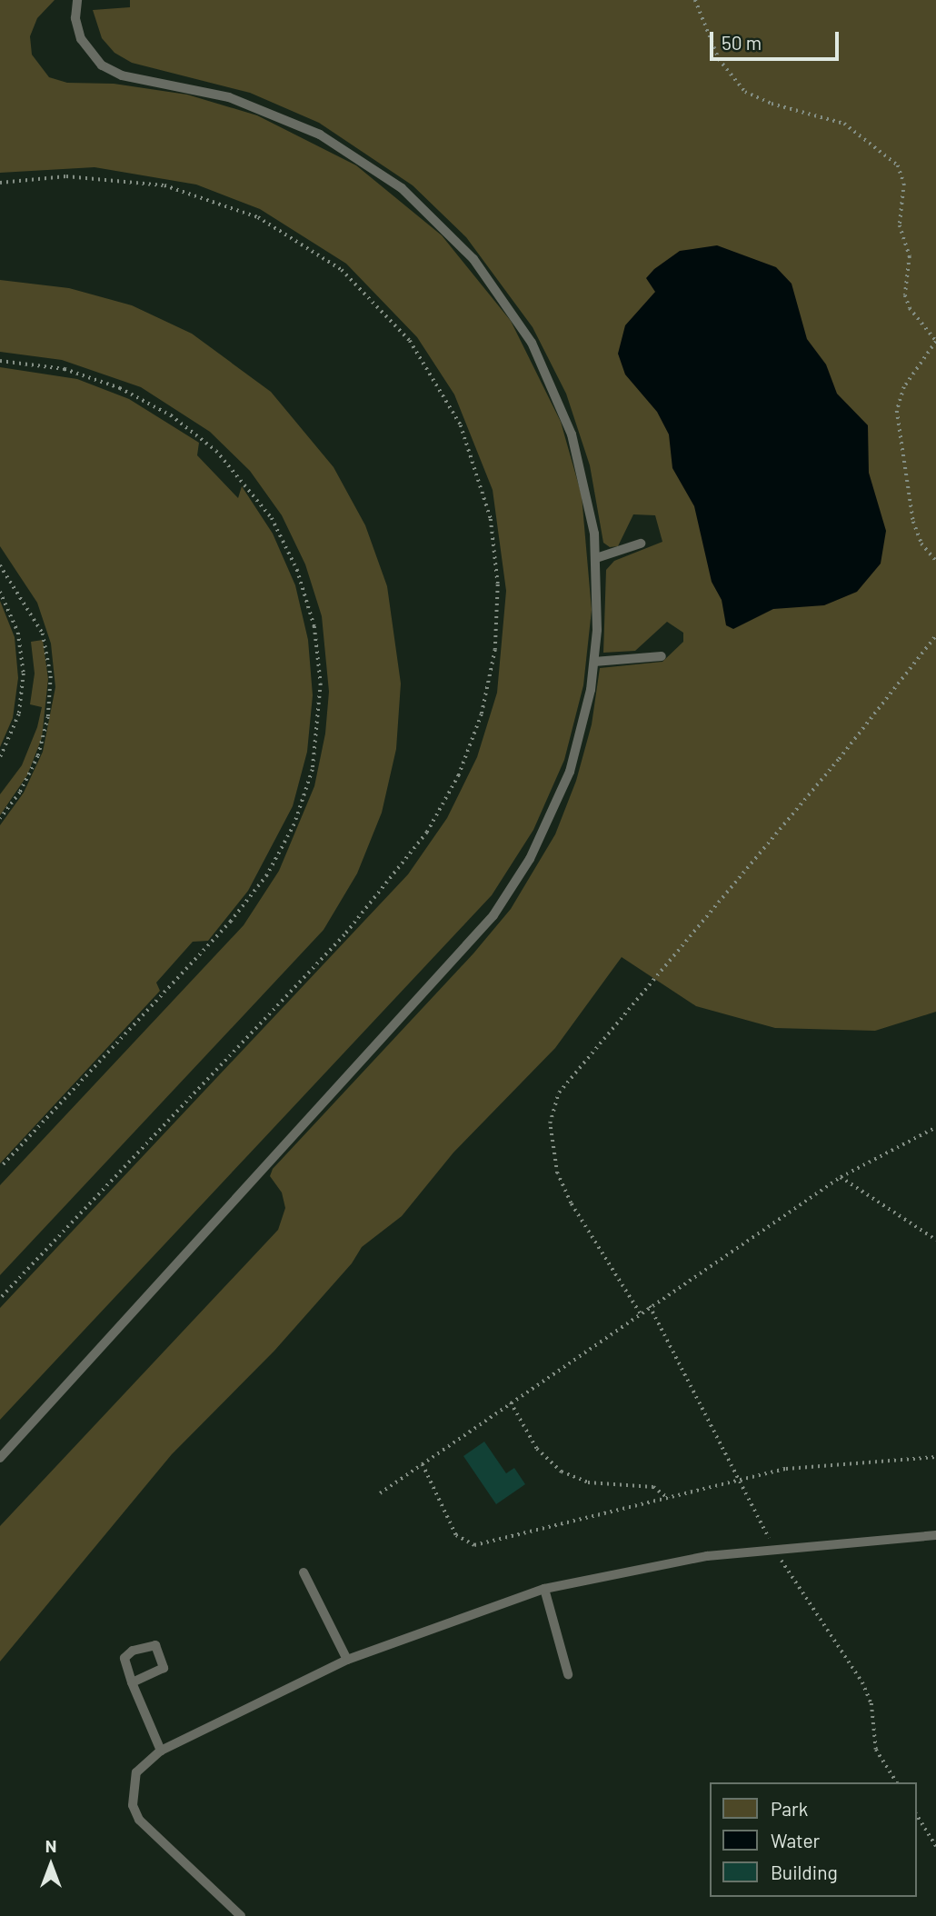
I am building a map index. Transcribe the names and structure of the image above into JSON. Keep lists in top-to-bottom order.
{
  "legend": ["Park", "Water", "Building"],
  "scale_bar": "50 m",
  "north": "top"
}
